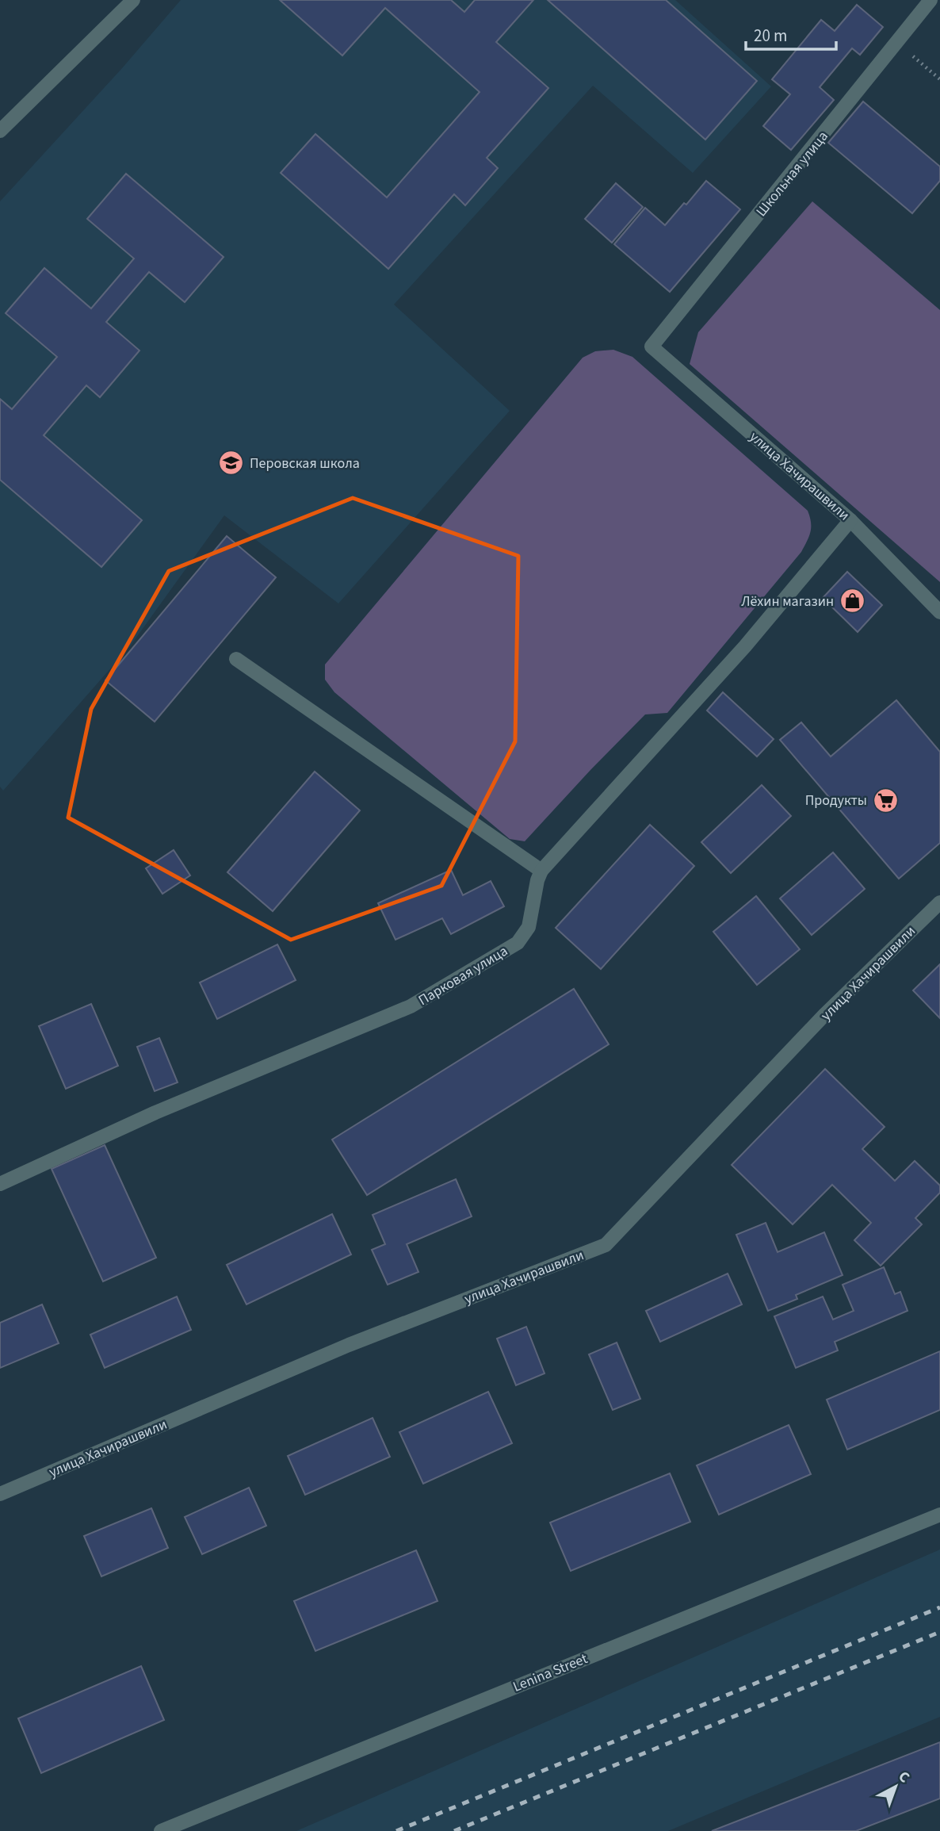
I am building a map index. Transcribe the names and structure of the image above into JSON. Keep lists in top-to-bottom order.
{
  "streets": {
    "street": [
      "Школьная улица",
      "улица Хачирашвили",
      "Парковая улица",
      "Lenina Street"
    ]
  },
  "crossings": [
    ["Школьная улица", "улица Хачирашвили"],
    ["улица Хачирашвили", "Парковая улица"]
  ],
  "places": {
    "school or university": ["Перовская школа"],
    "shop": ["Лёхин магазин"],
    "supermarket": ["Продукты"]
  },
  "scale_bar": "20 m",
  "north": "top right"
}
